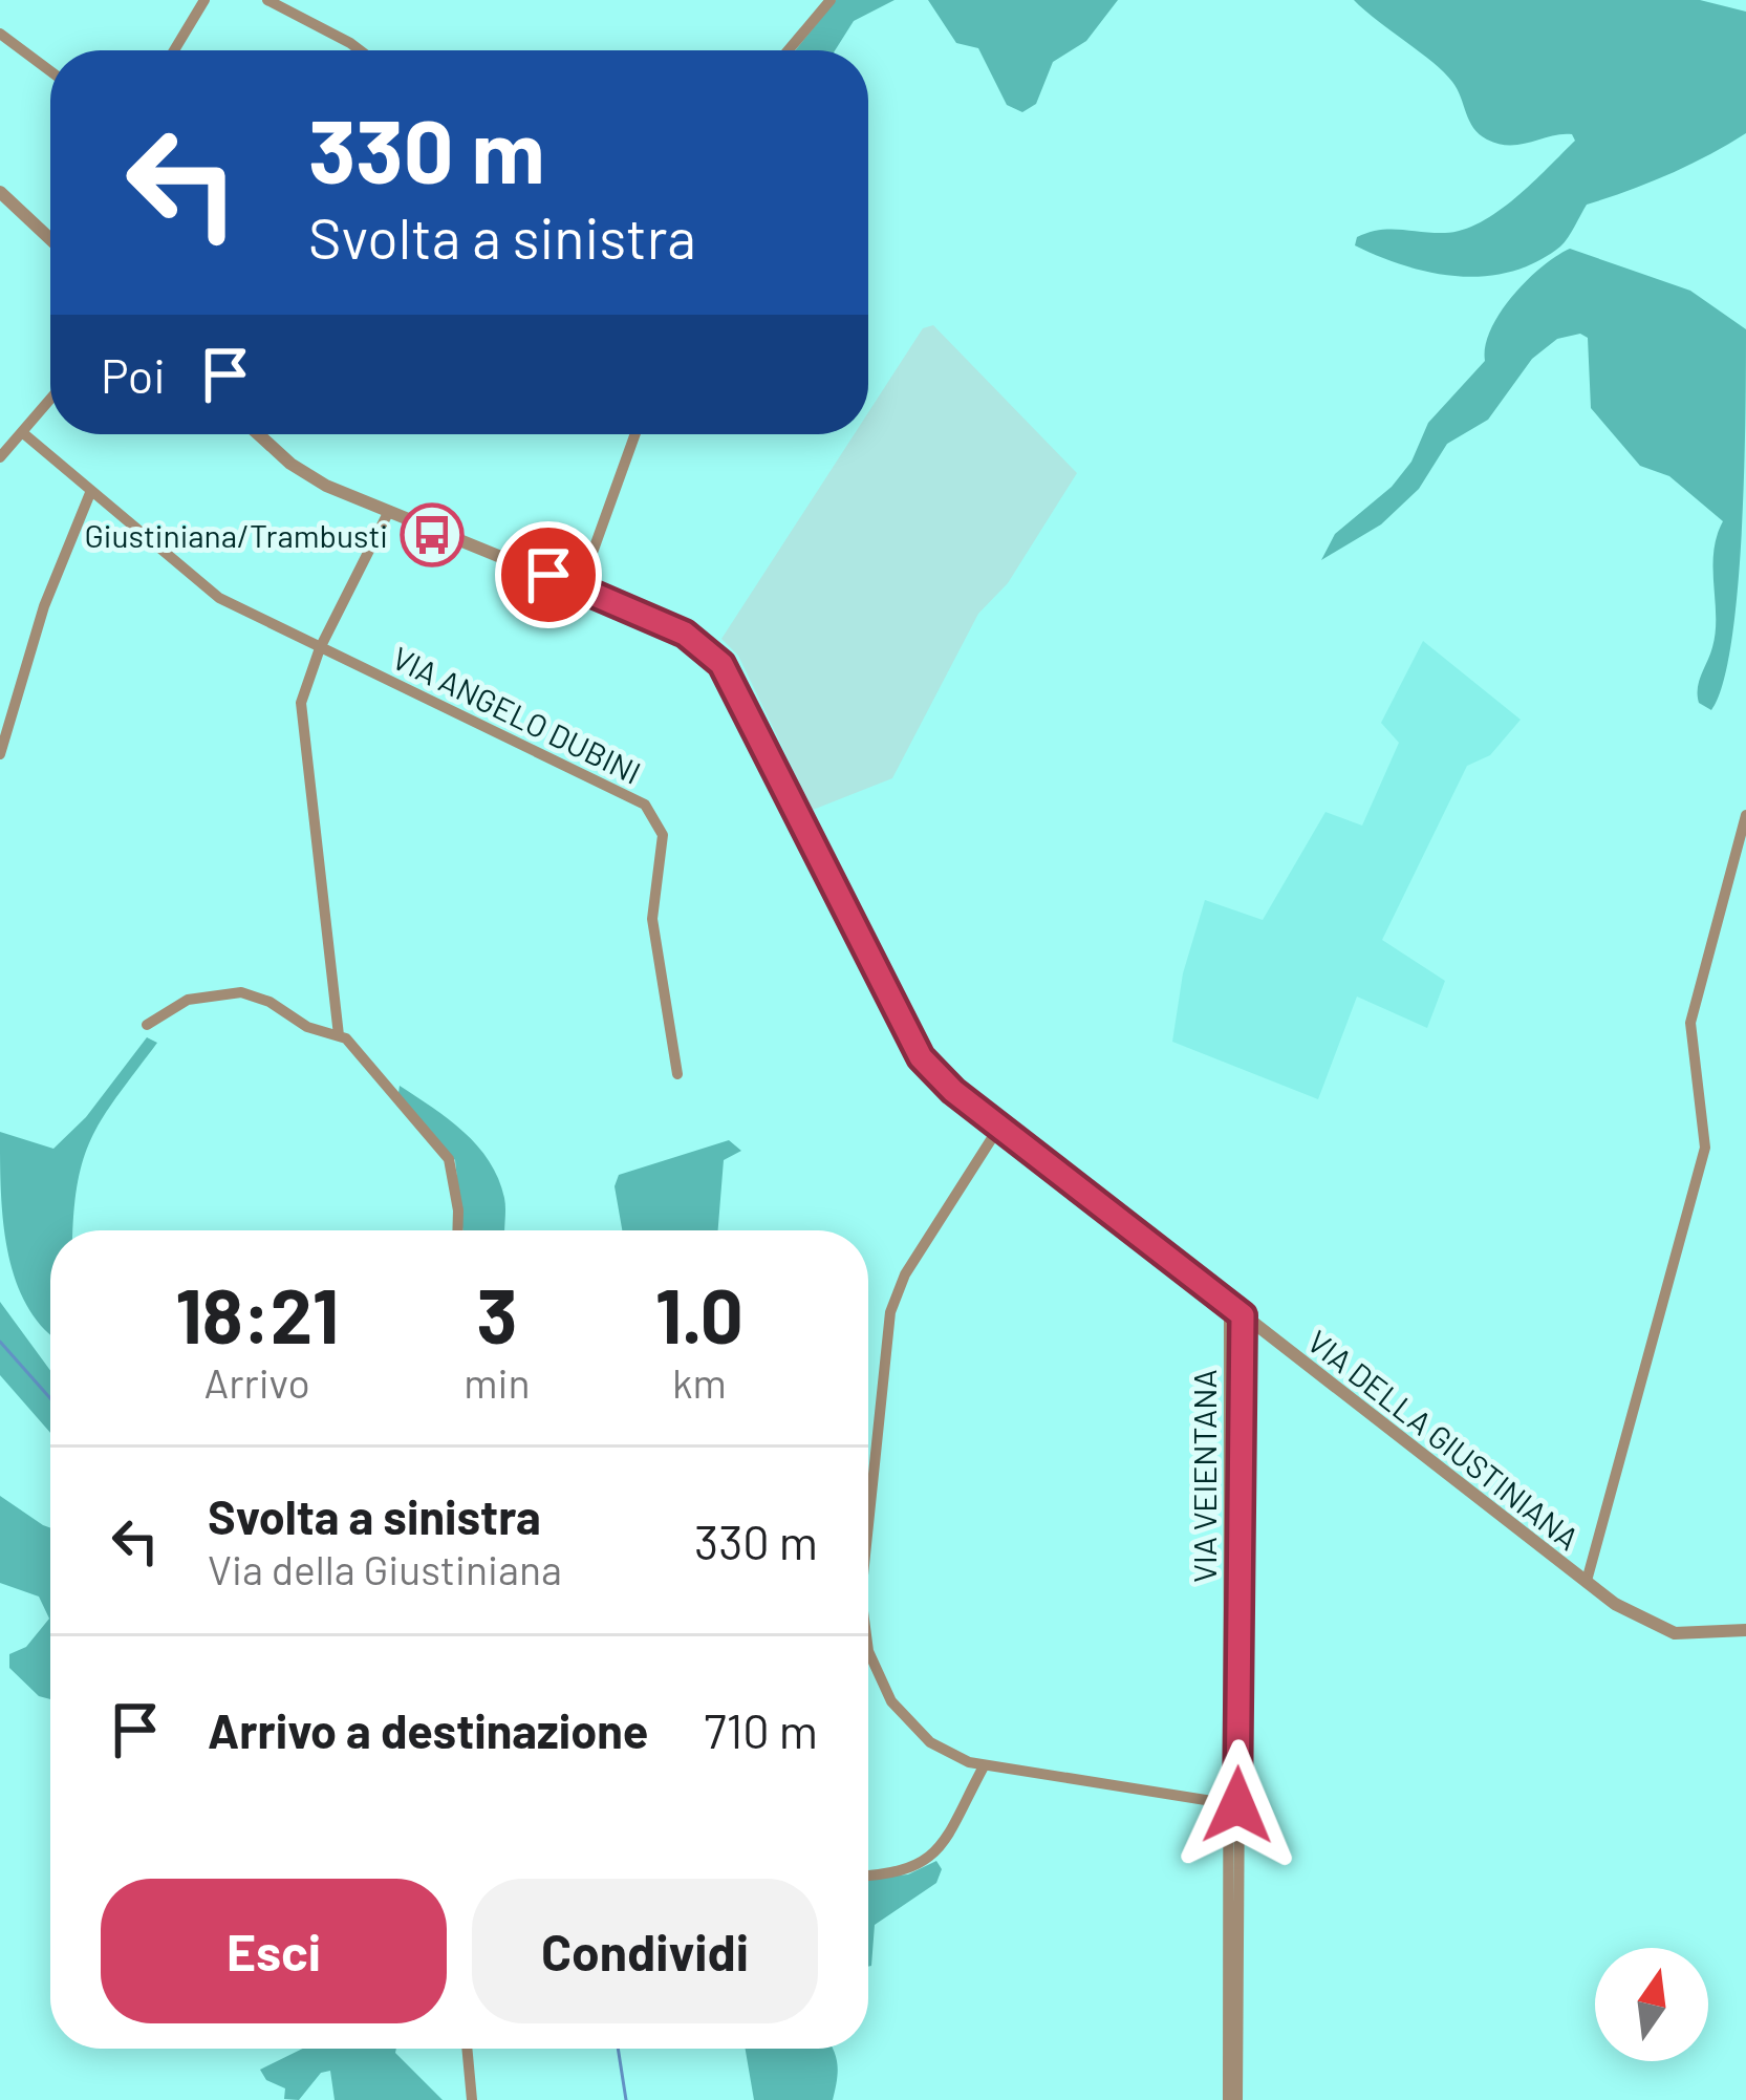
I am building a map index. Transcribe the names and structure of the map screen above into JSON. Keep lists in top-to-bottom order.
{
  "streets": {
    "street": ["VIA ANGELO DUBINI", "VIA DELLA GIUSTINIANA", "VIA VEIENTANA"]
  },
  "crossings": [
    ["VIA DELLA GIUSTINIANA", "VIA VEIENTANA"]
  ],
  "places": {
    "bus stop": ["Giustiniana/Trambusti"]
  },
  "north": "top",
  "page": {
    "turn": ["330 m", "Svolta a sinistra"],
    "then": "Poi",
    "eta": [
      "18:21",
      "Arrivo",
      "3",
      "min",
      "1.0",
      "km"
    ],
    "list": [
      {
        "name": "Svolta a sinistra",
        "note": "Via della Giustiniana",
        "value": "330 m"
      },
      {
        "name": "Arrivo a destinazione",
        "value": "710 m"
      }
    ],
    "buttons": ["Esci", "Condividi"]
  }
}
